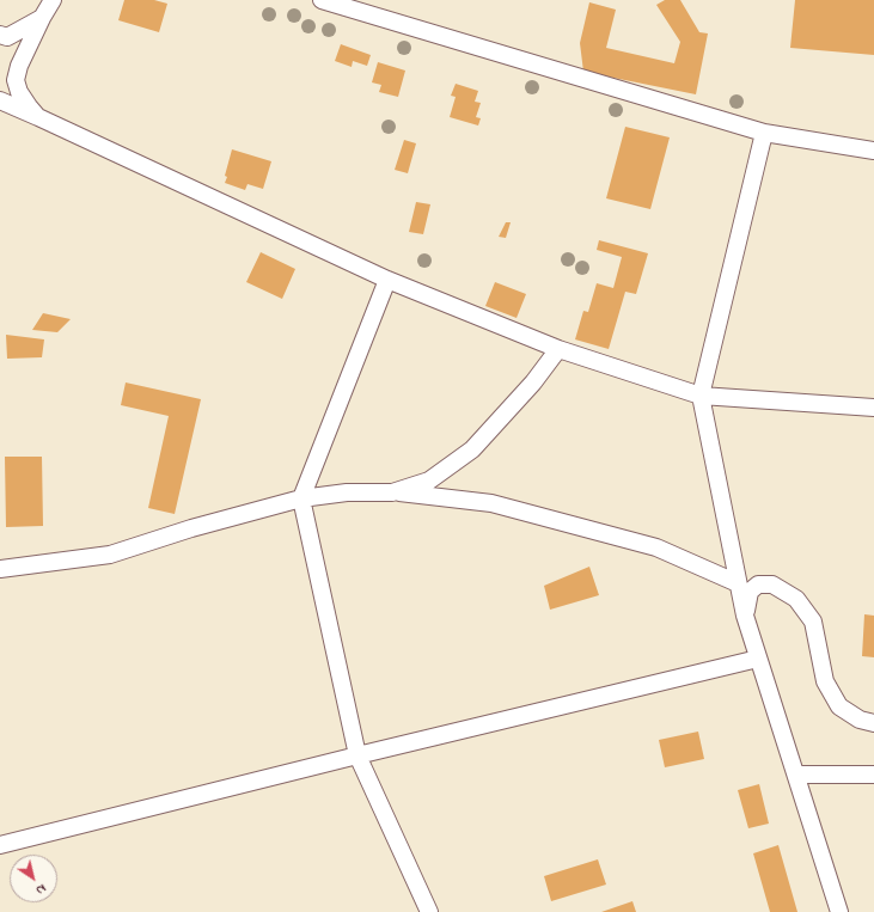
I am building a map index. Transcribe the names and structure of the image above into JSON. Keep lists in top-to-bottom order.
{
  "north": "bottom right"
}
